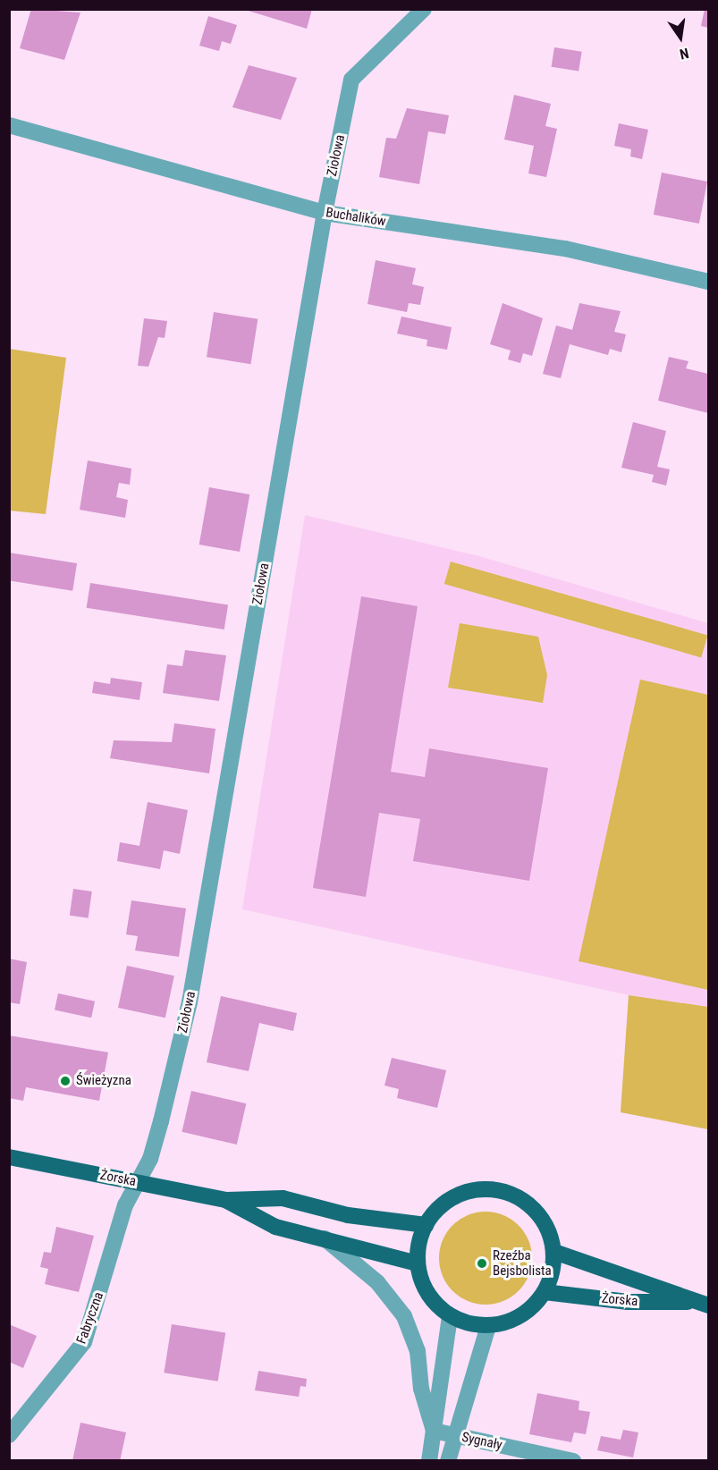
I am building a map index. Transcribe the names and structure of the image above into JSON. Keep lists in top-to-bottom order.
{
  "streets": {
    "main road": ["Żorska"],
    "street": [
      "Ziołowa",
      "Buchalików",
      "Fabryczna",
      "Sygnały"
    ]
  },
  "crossings": [
    ["Ziołowa", "Buchalików"],
    ["Ziołowa", "Żorska"],
    ["Ziołowa", "Fabryczna"],
    ["Żorska", "Fabryczna"],
    ["Żorska", "Sygnały"]
  ],
  "places": ["Świeżyzna", "Rzeźba Bejsbolista"],
  "north": "bottom"
}
